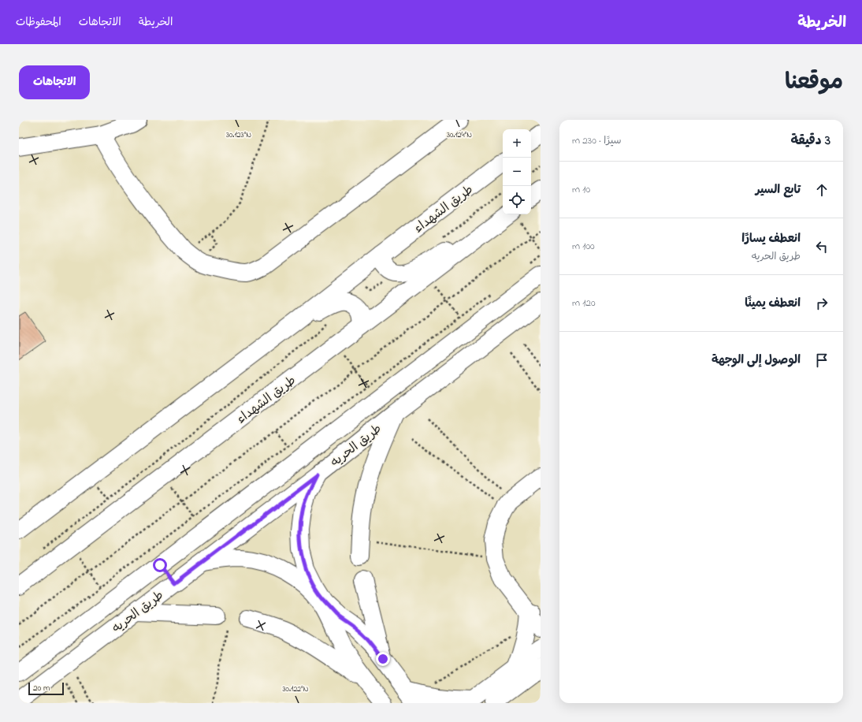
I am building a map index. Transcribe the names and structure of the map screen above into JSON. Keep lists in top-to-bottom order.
{
  "streets": {
    "street": ["طريق الشهداء", "طريق الحريه"]
  },
  "scale_bar": "20 m",
  "page": {
    "header": "الخريطة",
    "nav": ["الخريطة", "الاتجاهات", "المحفوظات"],
    "title": "موقعنا",
    "buttons": "الاتجاهات",
    "heading": ["3 دقيقة", "سيرًا · 230 m"],
    "map_buttons": ["+", "−"],
    "list": [
      ["تابع السير", "10 m"],
      ["انعطف يسارًا", "طريق الحريه", "100 m"],
      ["انعطف يمينًا", "120 m"],
      "الوصول إلى الوجهة"
    ],
    "scale": "20 m"
  },
  "coordinates": ["30.123°N", "30.124°N", "30.122°N"]
}
